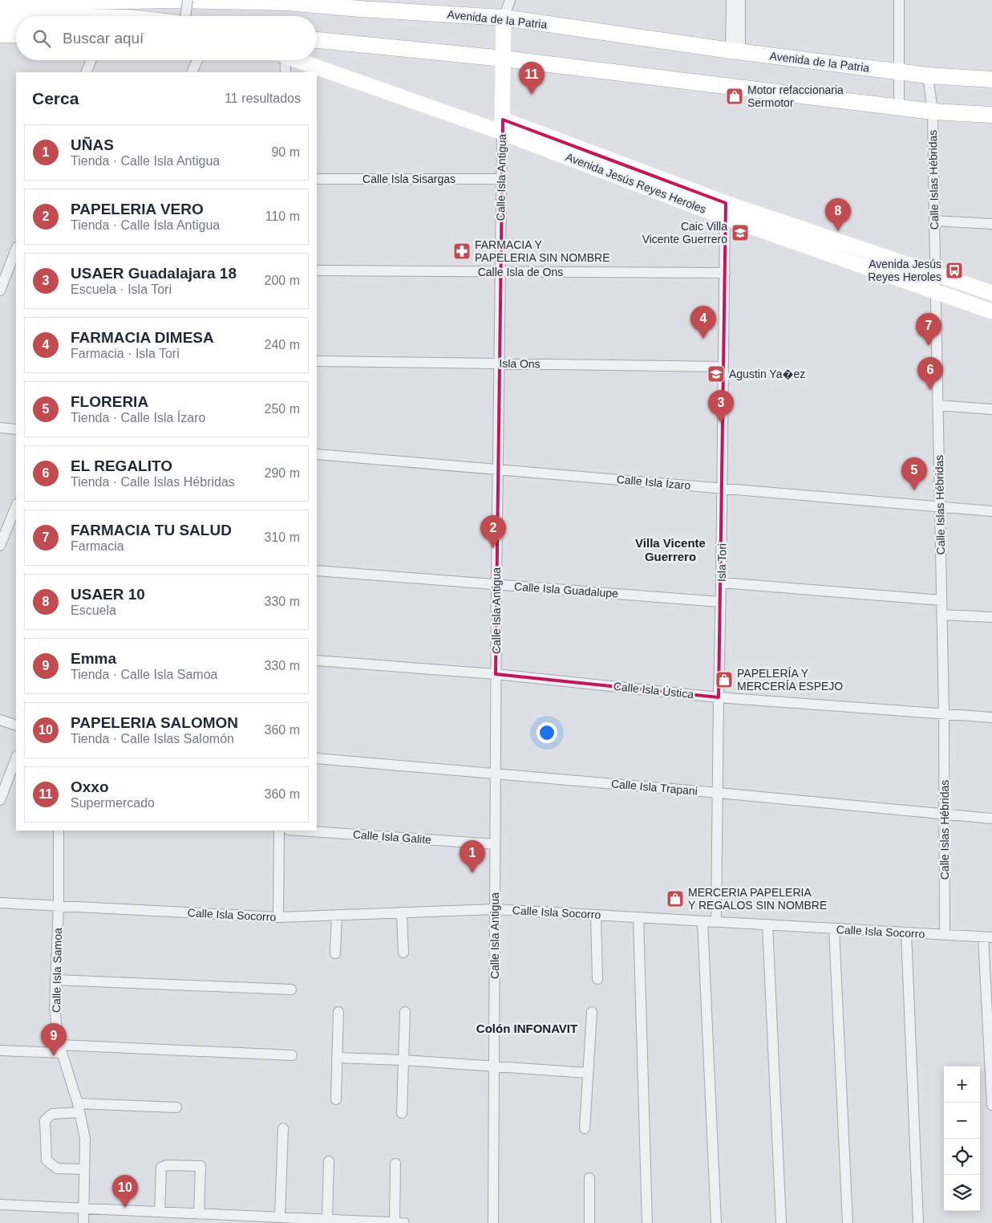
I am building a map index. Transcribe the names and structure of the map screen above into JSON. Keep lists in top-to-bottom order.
{
  "streets": {
    "main road": ["Avenida de la Patria"],
    "street": [
      "Calle Isla Antigua",
      "Calle Isla Sisargas",
      "Calle Islas Hébridas",
      "Avenida Jesús Reyes Heroles",
      "Calle Isla de Ons",
      "Isla Ons",
      "Calle Isla Ízaro",
      "Isla Tori",
      "Calle Isla Guadalupe",
      "Calle Isla Ústica",
      "Calle Isla Trapani",
      "Calle Isla Galite",
      "Calle Isla Socorro",
      "Calle Isla Samoa"
    ]
  },
  "crossings": [
    ["Avenida de la Patria", "Calle Isla Antigua"],
    ["Avenida de la Patria", "Calle Islas Hébridas"],
    ["Calle Isla Antigua", "Calle Isla Sisargas"],
    ["Calle Isla Antigua", "Avenida Jesús Reyes Heroles"],
    ["Calle Isla Antigua", "Calle Isla de Ons"],
    ["Calle Isla Antigua", "Isla Ons"],
    ["Calle Isla Antigua", "Calle Isla Ízaro"],
    ["Calle Isla Antigua", "Calle Isla Guadalupe"],
    ["Calle Isla Antigua", "Calle Isla Ústica"],
    ["Calle Isla Antigua", "Calle Isla Trapani"],
    ["Calle Isla Antigua", "Calle Isla Galite"],
    ["Calle Isla Antigua", "Calle Isla Socorro"],
    ["Calle Islas Hébridas", "Avenida Jesús Reyes Heroles"],
    ["Calle Islas Hébridas", "Calle Isla Ízaro"],
    ["Calle Islas Hébridas", "Calle Isla Ústica"],
    ["Calle Islas Hébridas", "Calle Isla Trapani"],
    ["Calle Islas Hébridas", "Calle Isla Socorro"],
    ["Avenida Jesús Reyes Heroles", "Isla Tori"],
    ["Calle Isla de Ons", "Isla Tori"],
    ["Isla Ons", "Isla Tori"],
    ["Calle Isla Ízaro", "Isla Tori"],
    ["Isla Tori", "Calle Isla Guadalupe"],
    ["Isla Tori", "Calle Isla Ústica"],
    ["Isla Tori", "Calle Isla Trapani"],
    ["Isla Tori", "Calle Isla Socorro"],
    ["Calle Isla Socorro", "Calle Isla Samoa"]
  ],
  "districts": ["Villa Vicente Guerrero", "Colón INFONAVIT"],
  "places": {
    "shop": ["Motor refaccionaria Sermotor", "PAPELERÍA Y MERCERÍA ESPEJO", "MERCERIA PAPELERIA Y REGALOS SIN NOMBRE"],
    "school or university": ["Caic Villa Vicente Guerrero", "Agustin Ya�ez"],
    "pharmacy": ["FARMACIA Y PAPELERIA SIN NOMBRE"],
    "bus stop": ["Avenida Jesús Reyes Heroles"]
  },
  "page": {
    "search": "Buscar aquí",
    "pins": [
      "11",
      "8",
      "4",
      "7",
      "6",
      "3",
      "5",
      "2",
      "1",
      "9",
      "10"
    ],
    "heading": ["Cerca", "11 resultados"],
    "list": [
      {
        "mark": "1",
        "name": "UÑAS",
        "note": "Tienda · Calle Isla Antigua",
        "value": "90 m"
      },
      {
        "mark": "2",
        "name": "PAPELERIA VERO",
        "note": "Tienda · Calle Isla Antigua",
        "value": "110 m"
      },
      {
        "mark": "3",
        "name": "USAER Guadalajara 18",
        "note": "Escuela · Isla Tori",
        "value": "200 m"
      },
      {
        "mark": "4",
        "name": "FARMACIA DIMESA",
        "note": "Farmacia · Isla Tori",
        "value": "240 m"
      },
      {
        "mark": "5",
        "name": "FLORERIA",
        "note": "Tienda · Calle Isla Ízaro",
        "value": "250 m"
      },
      {
        "mark": "6",
        "name": "EL REGALITO",
        "note": "Tienda · Calle Islas Hébridas",
        "value": "290 m"
      },
      {
        "mark": "7",
        "name": "FARMACIA TU SALUD",
        "note": "Farmacia",
        "value": "310 m"
      },
      {
        "mark": "8",
        "name": "USAER 10",
        "note": "Escuela",
        "value": "330 m"
      },
      {
        "mark": "9",
        "name": "Emma",
        "note": "Tienda · Calle Isla Samoa",
        "value": "330 m"
      },
      {
        "mark": "10",
        "name": "PAPELERIA SALOMON",
        "note": "Tienda · Calle Islas Salomón",
        "value": "360 m"
      },
      {
        "mark": "11",
        "name": "Oxxo",
        "note": "Supermercado",
        "value": "360 m"
      }
    ],
    "map_buttons": ["+", "−"]
  }
}
